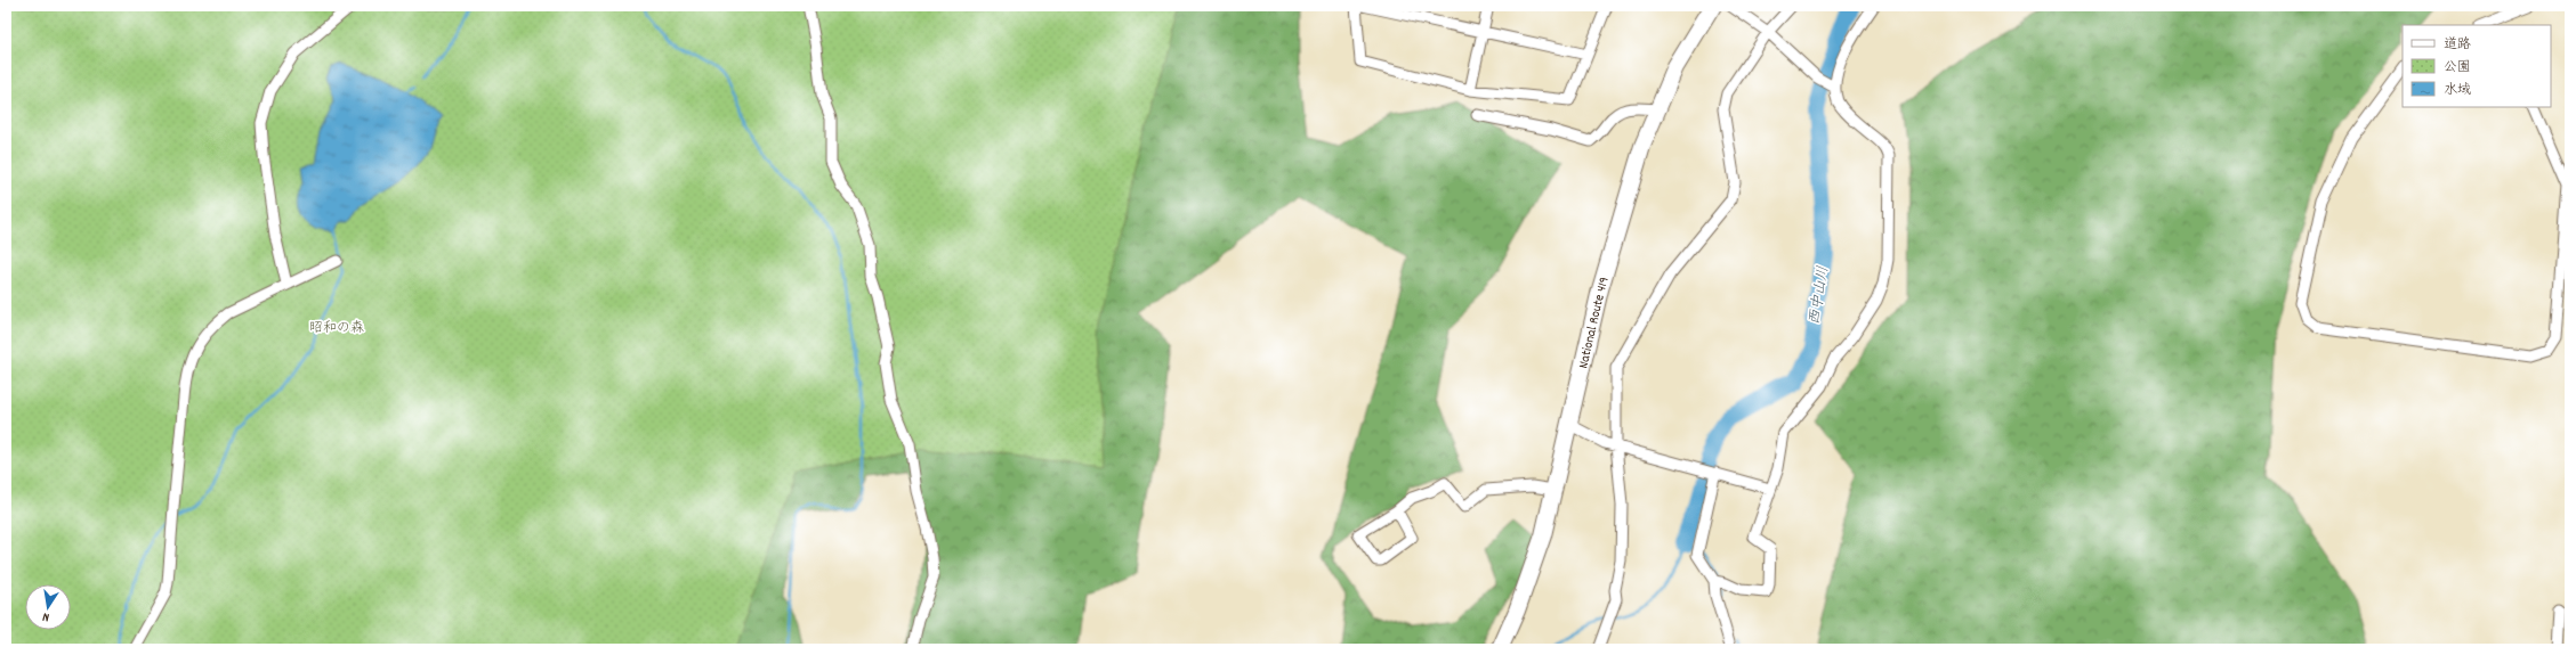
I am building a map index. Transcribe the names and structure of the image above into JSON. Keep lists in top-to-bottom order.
{
  "streets": {
    "highway": ["National Route 419"]
  },
  "water": ["西中山川"],
  "parks": ["昭和の森"],
  "legend": ["道路", "公園", "水域"],
  "north": "bottom"
}
